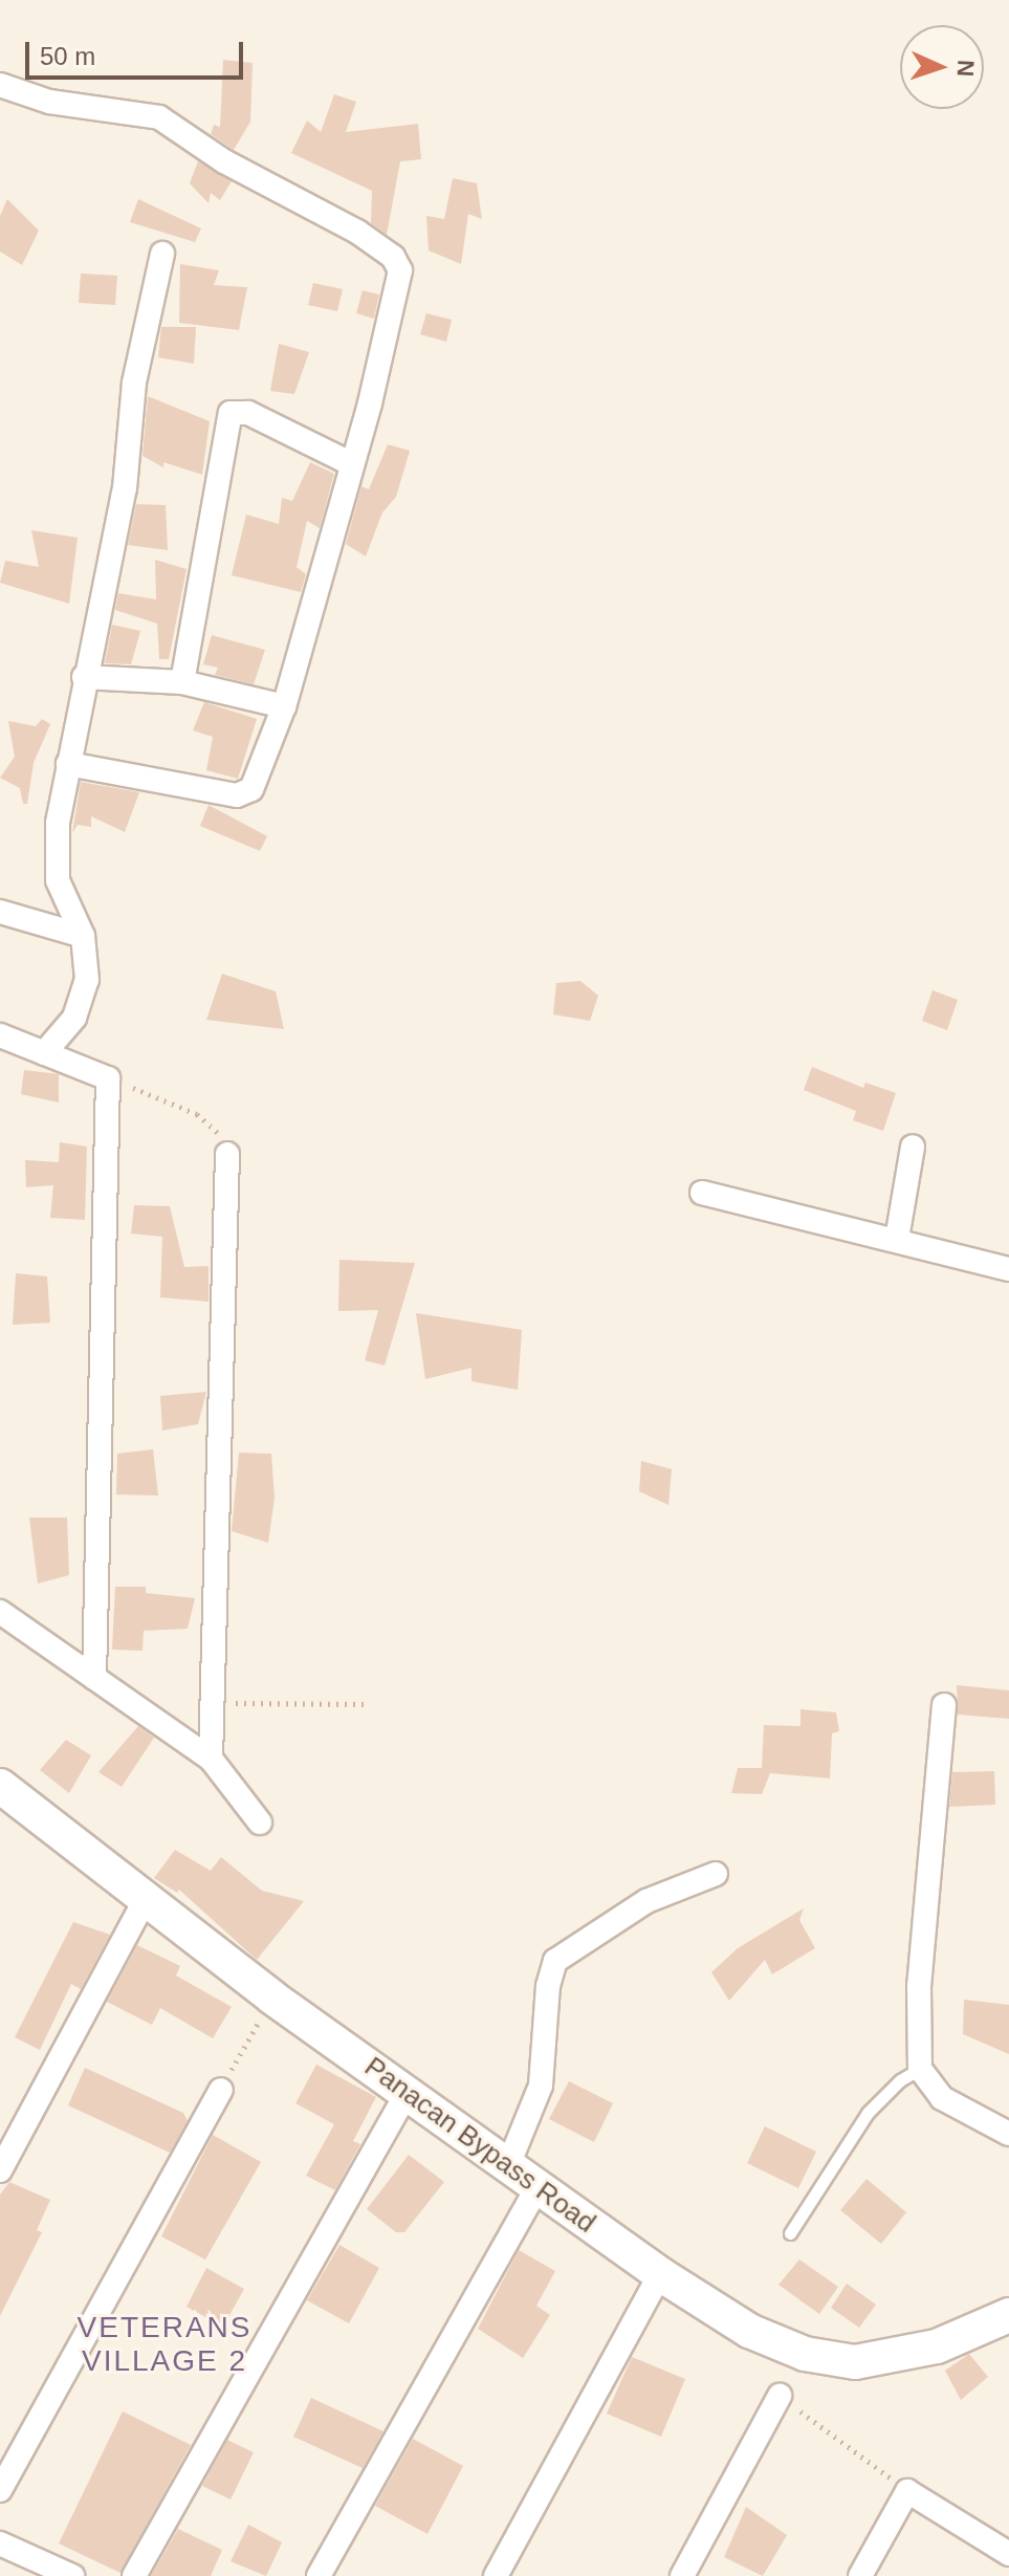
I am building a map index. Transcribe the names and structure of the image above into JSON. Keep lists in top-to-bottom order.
{
  "streets": {
    "main road": ["Panacan Bypass Road"]
  },
  "districts": ["VETERANS VILLAGE 2"],
  "scale_bar": "50 m",
  "north": "right"
}
